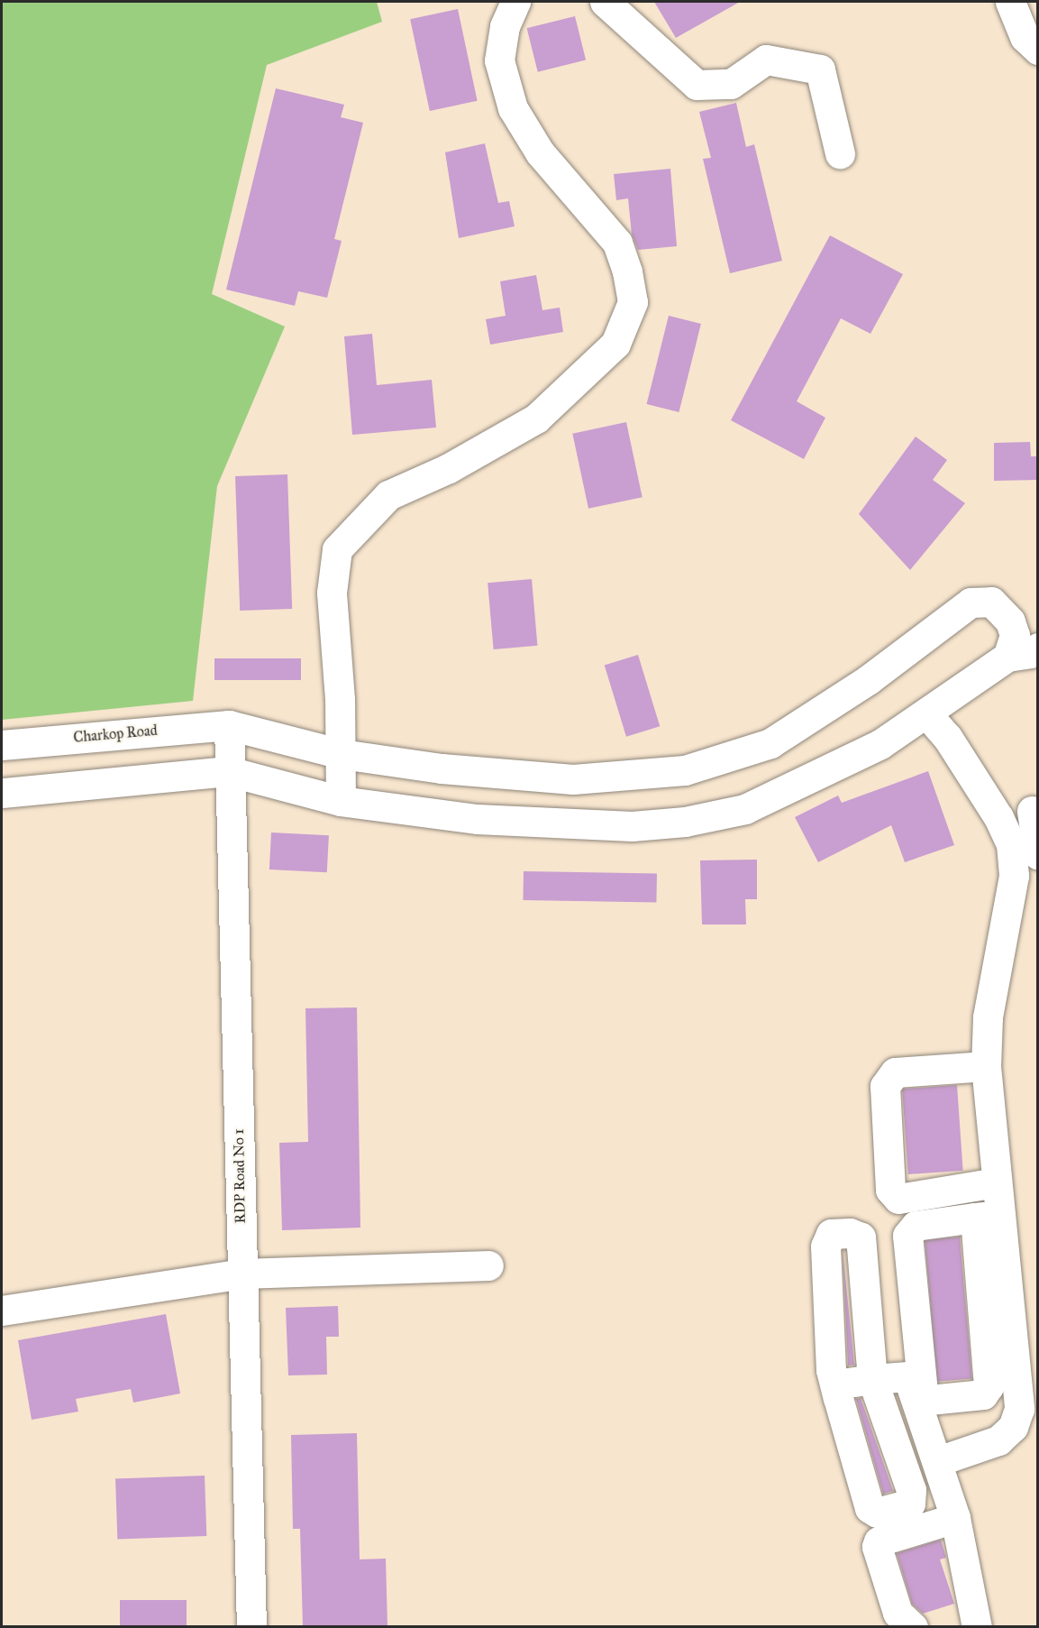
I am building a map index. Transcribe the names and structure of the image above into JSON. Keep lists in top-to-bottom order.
{
  "streets": {
    "street": ["Charkop Road", "RDP Road No 1"]
  },
  "crossings": [
    ["Charkop Road", "RDP Road No 1"]
  ]
}
